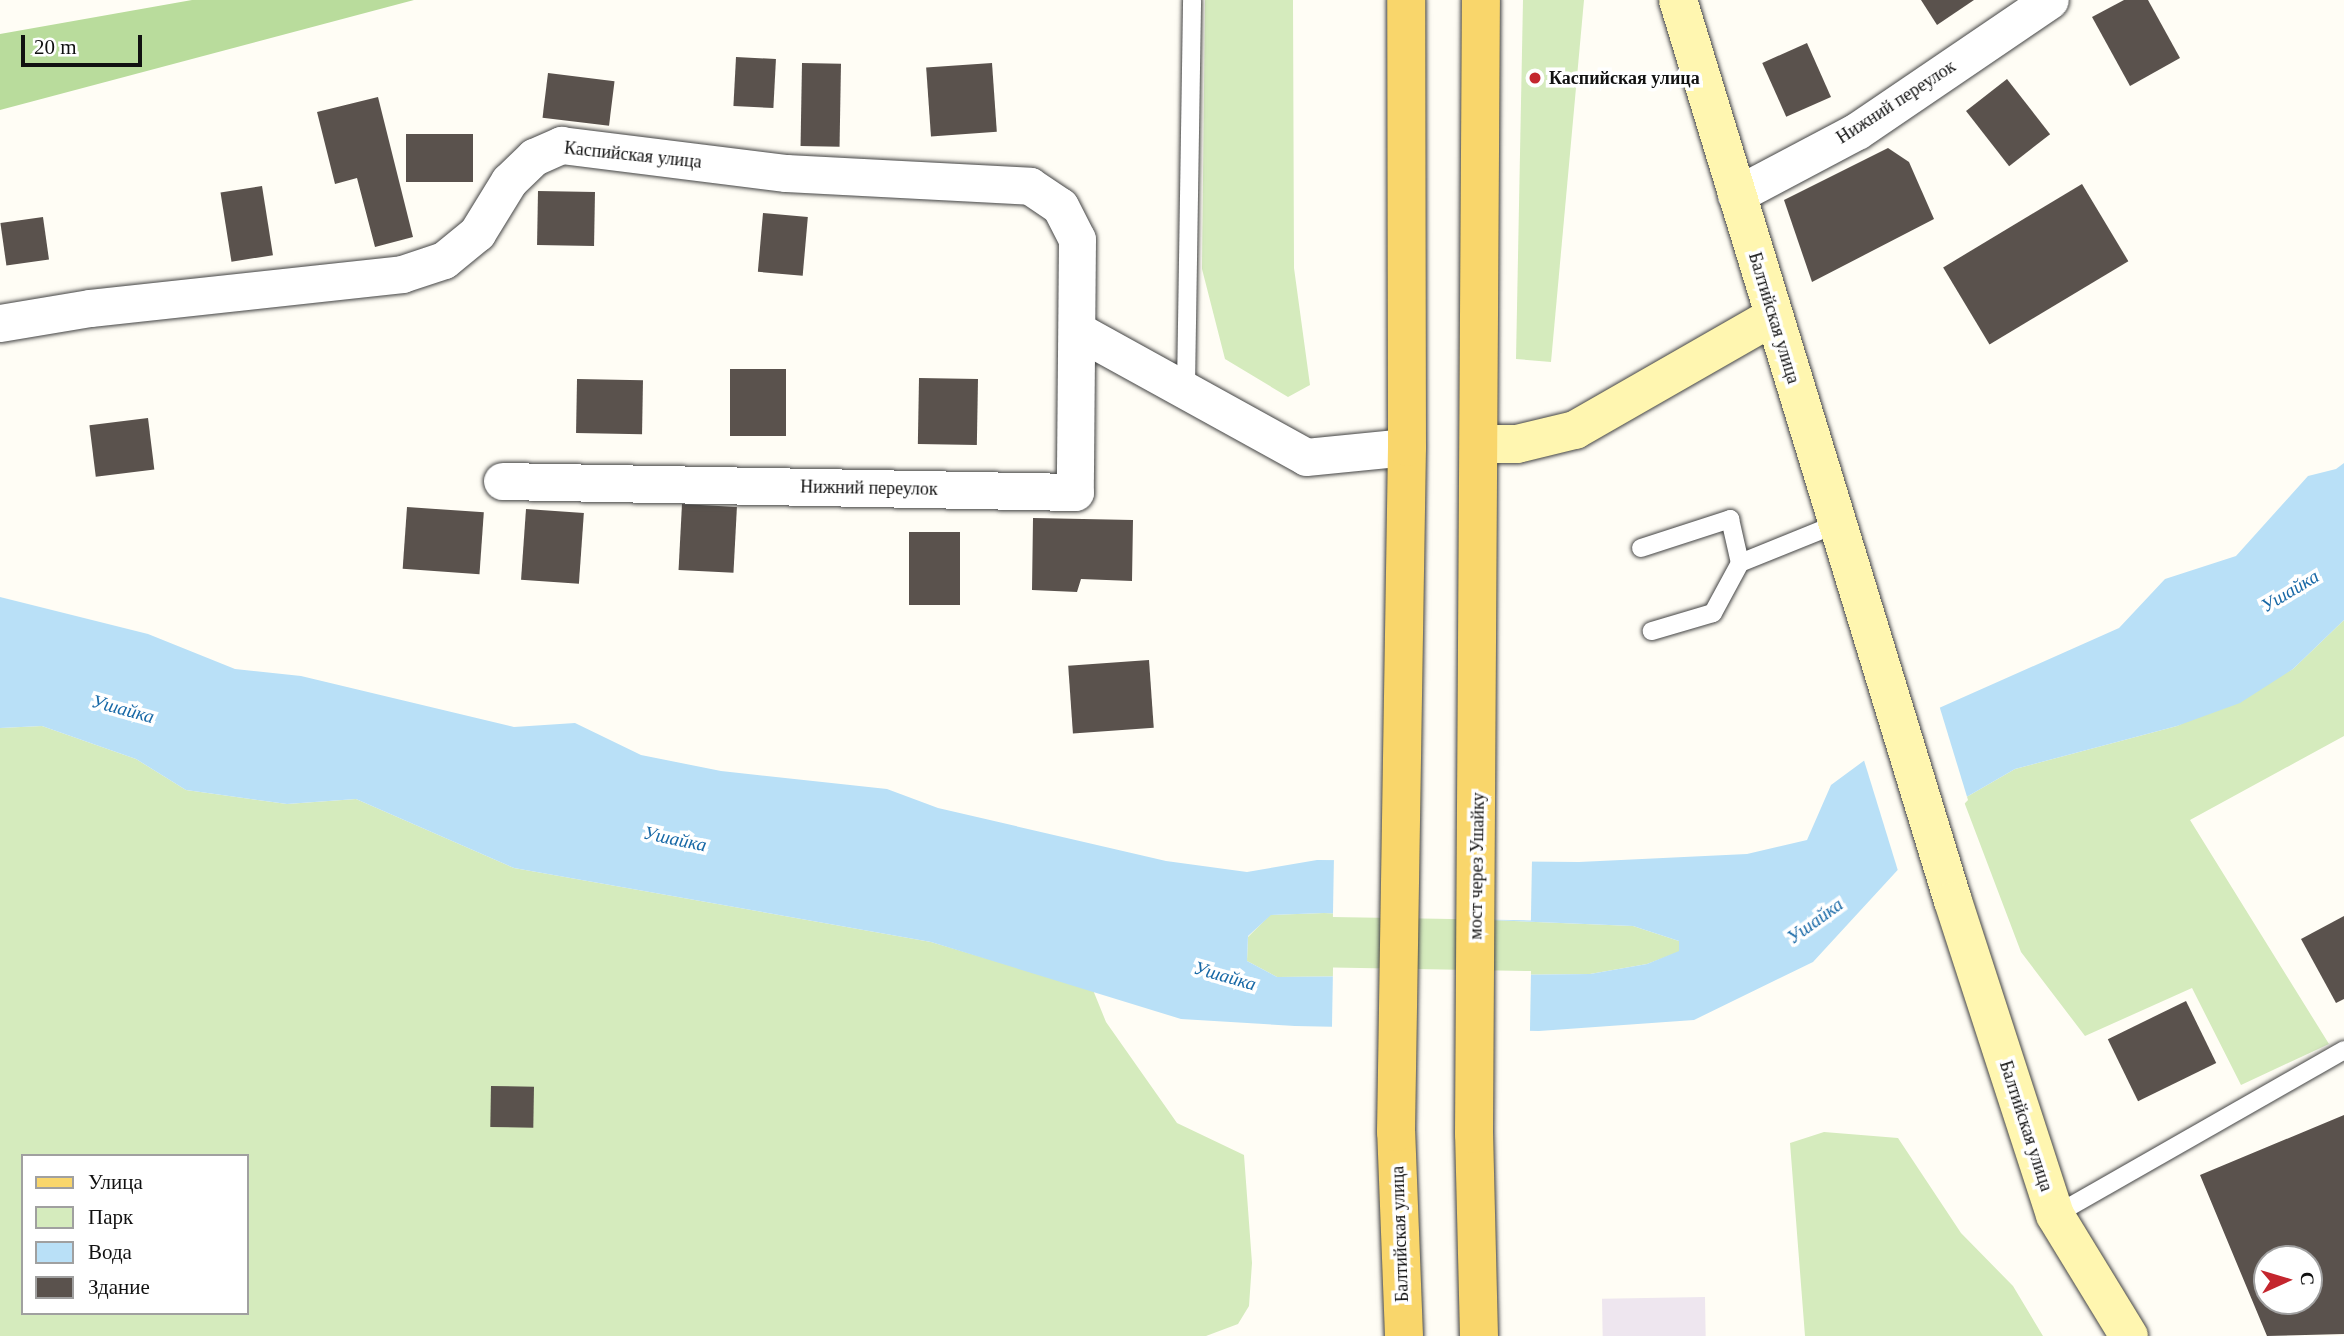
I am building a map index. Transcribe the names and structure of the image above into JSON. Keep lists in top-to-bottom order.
{
  "streets": {
    "main road": ["Балтийская улица", "мост через Ушайку"],
    "street": ["Нижний переулок", "Каспийская улица"]
  },
  "crossings": [
    ["Нижний переулок", "Каспийская улица"],
    ["Нижний переулок", "Балтийская улица"]
  ],
  "water": ["Ушайка"],
  "places": ["Каспийская улица"],
  "legend": [
    "Улица",
    "Парк",
    "Вода",
    "Здание"
  ],
  "scale_bar": "20 m",
  "north": "right"
}
